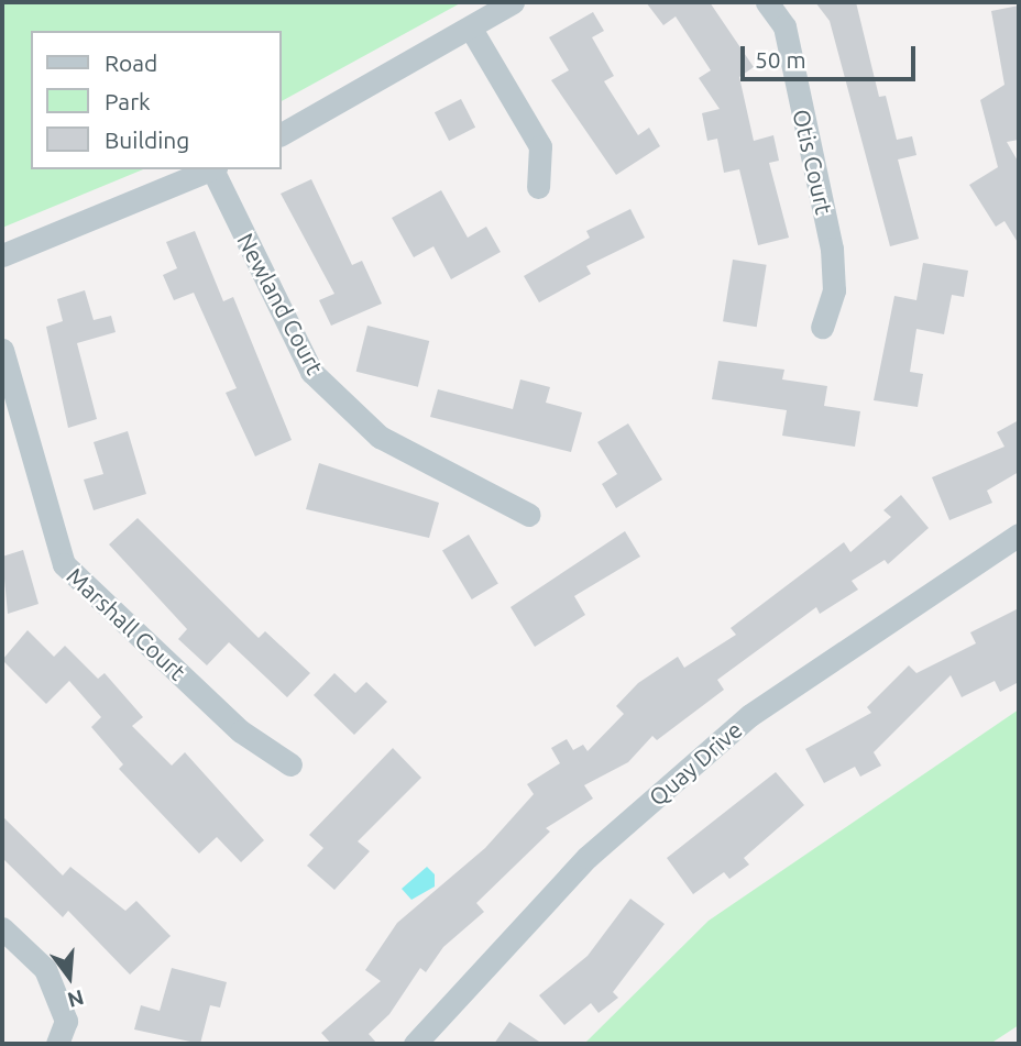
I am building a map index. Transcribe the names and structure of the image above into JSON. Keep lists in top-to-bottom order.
{
  "streets": {
    "street": [
      "Otis Court",
      "Newland Court",
      "Marshall Court",
      "Quay Drive"
    ]
  },
  "legend": ["Road", "Park", "Building"],
  "scale_bar": "50 m",
  "north": "bottom"
}
